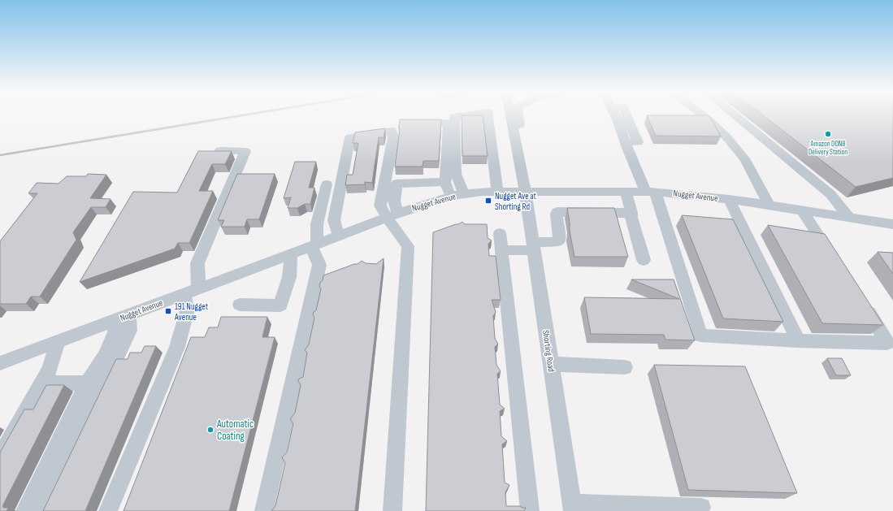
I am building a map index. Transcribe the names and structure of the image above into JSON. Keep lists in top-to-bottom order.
{
  "streets": {
    "street": ["Nugget Avenue", "Shorting Road"]
  },
  "crossings": [
    ["Nugget Avenue", "Shorting Road"]
  ],
  "places": {
    "other": ["Amazon DON8 Delivery Station", "Automatic Coating"],
    "transit": ["Nugget Ave at Shorting Rd", "191 Nugget Avenue"]
  }
}
